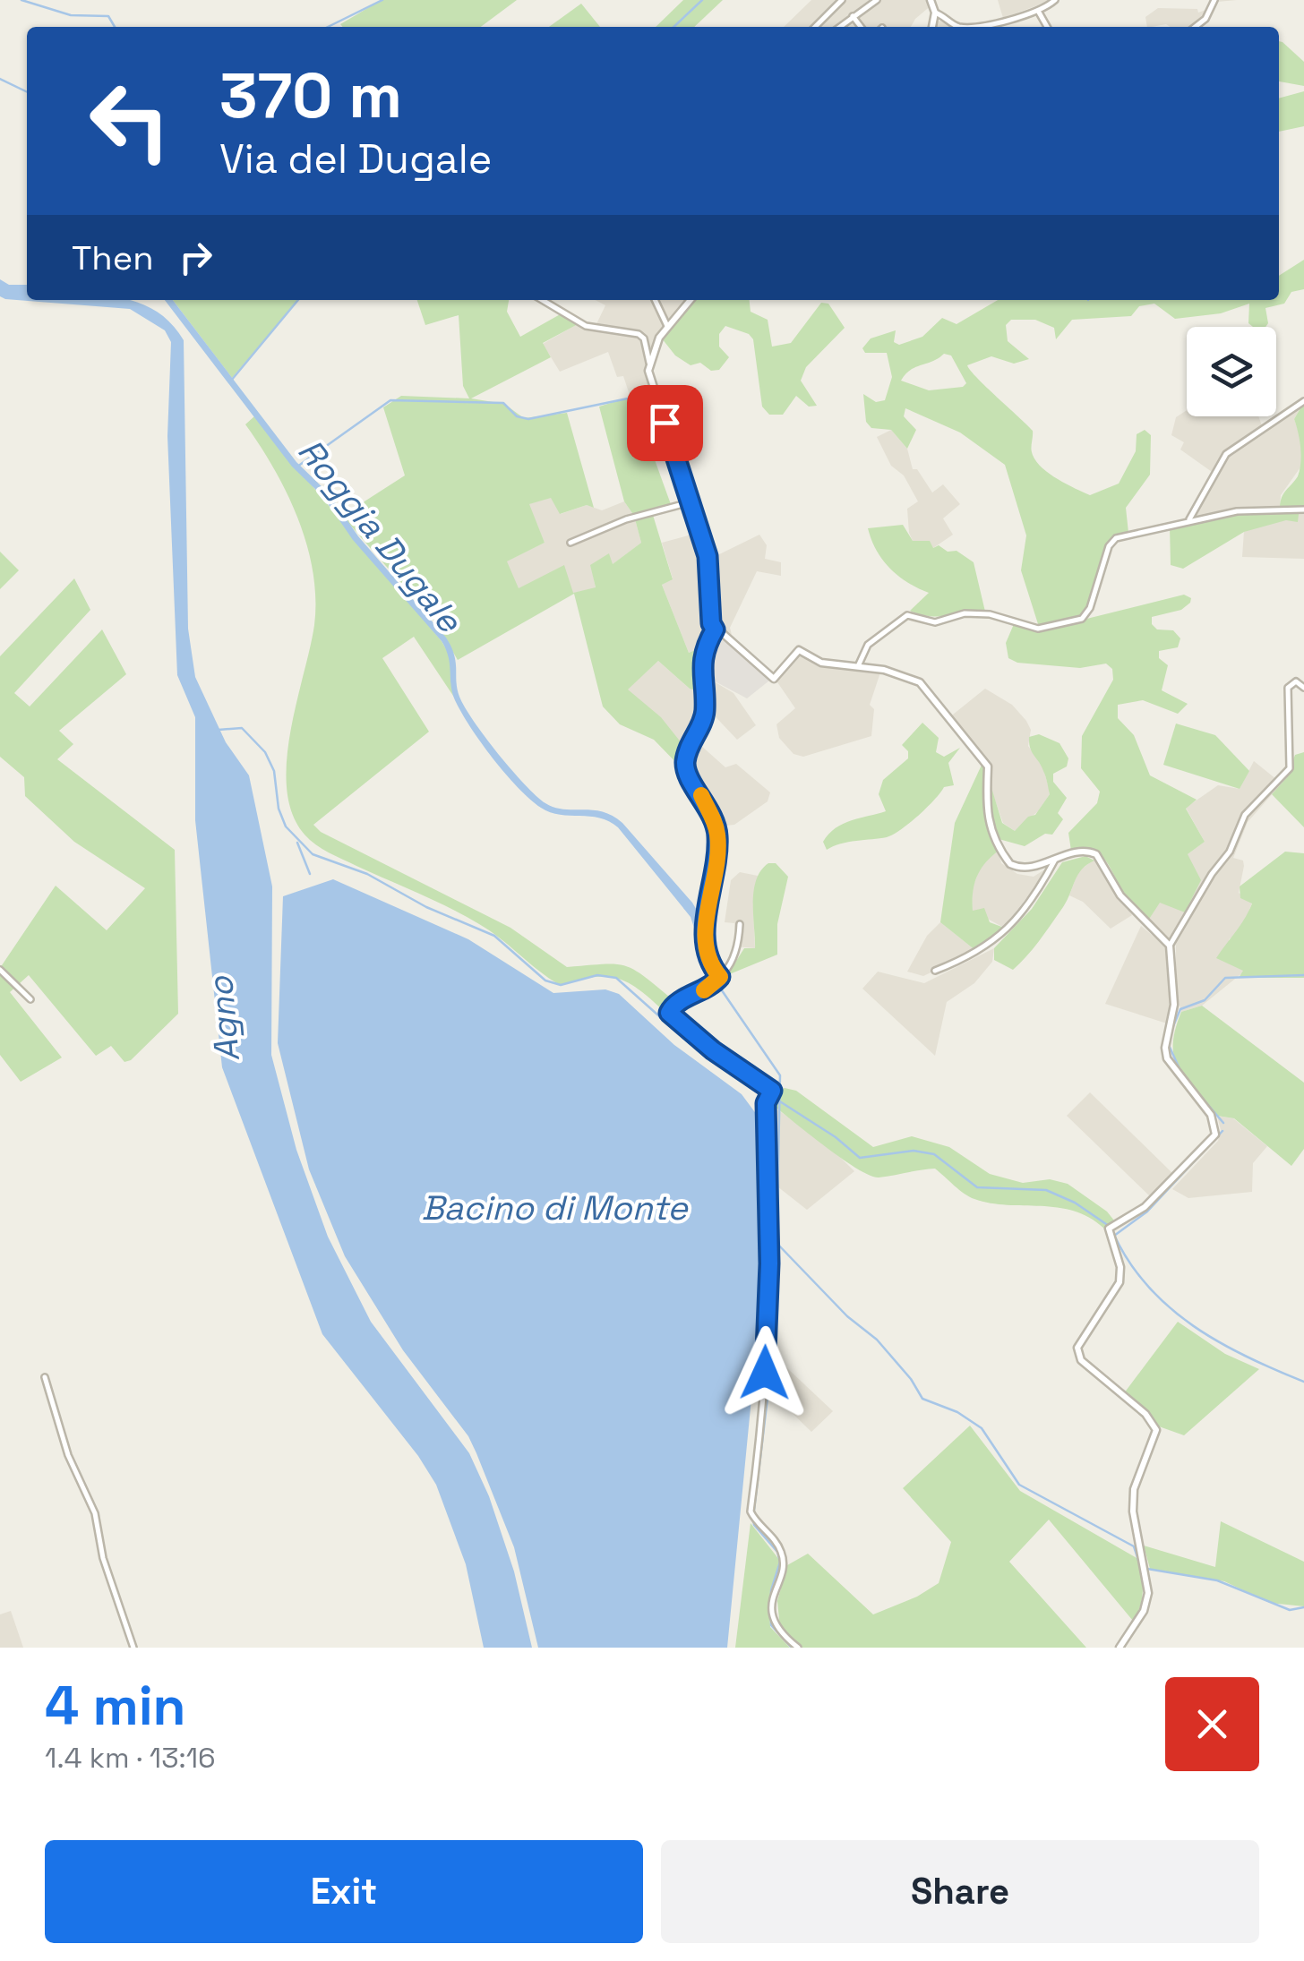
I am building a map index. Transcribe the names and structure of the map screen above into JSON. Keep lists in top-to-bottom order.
{
  "water": ["Roggia Dugale", "Agno", "Bacino di Monte"],
  "page": {
    "turn": ["370 m", "Via del Dugale"],
    "then": "Then",
    "heading": ["4 min", "1.4 km · 13:16"],
    "buttons": ["Exit", "Share"]
  }
}
